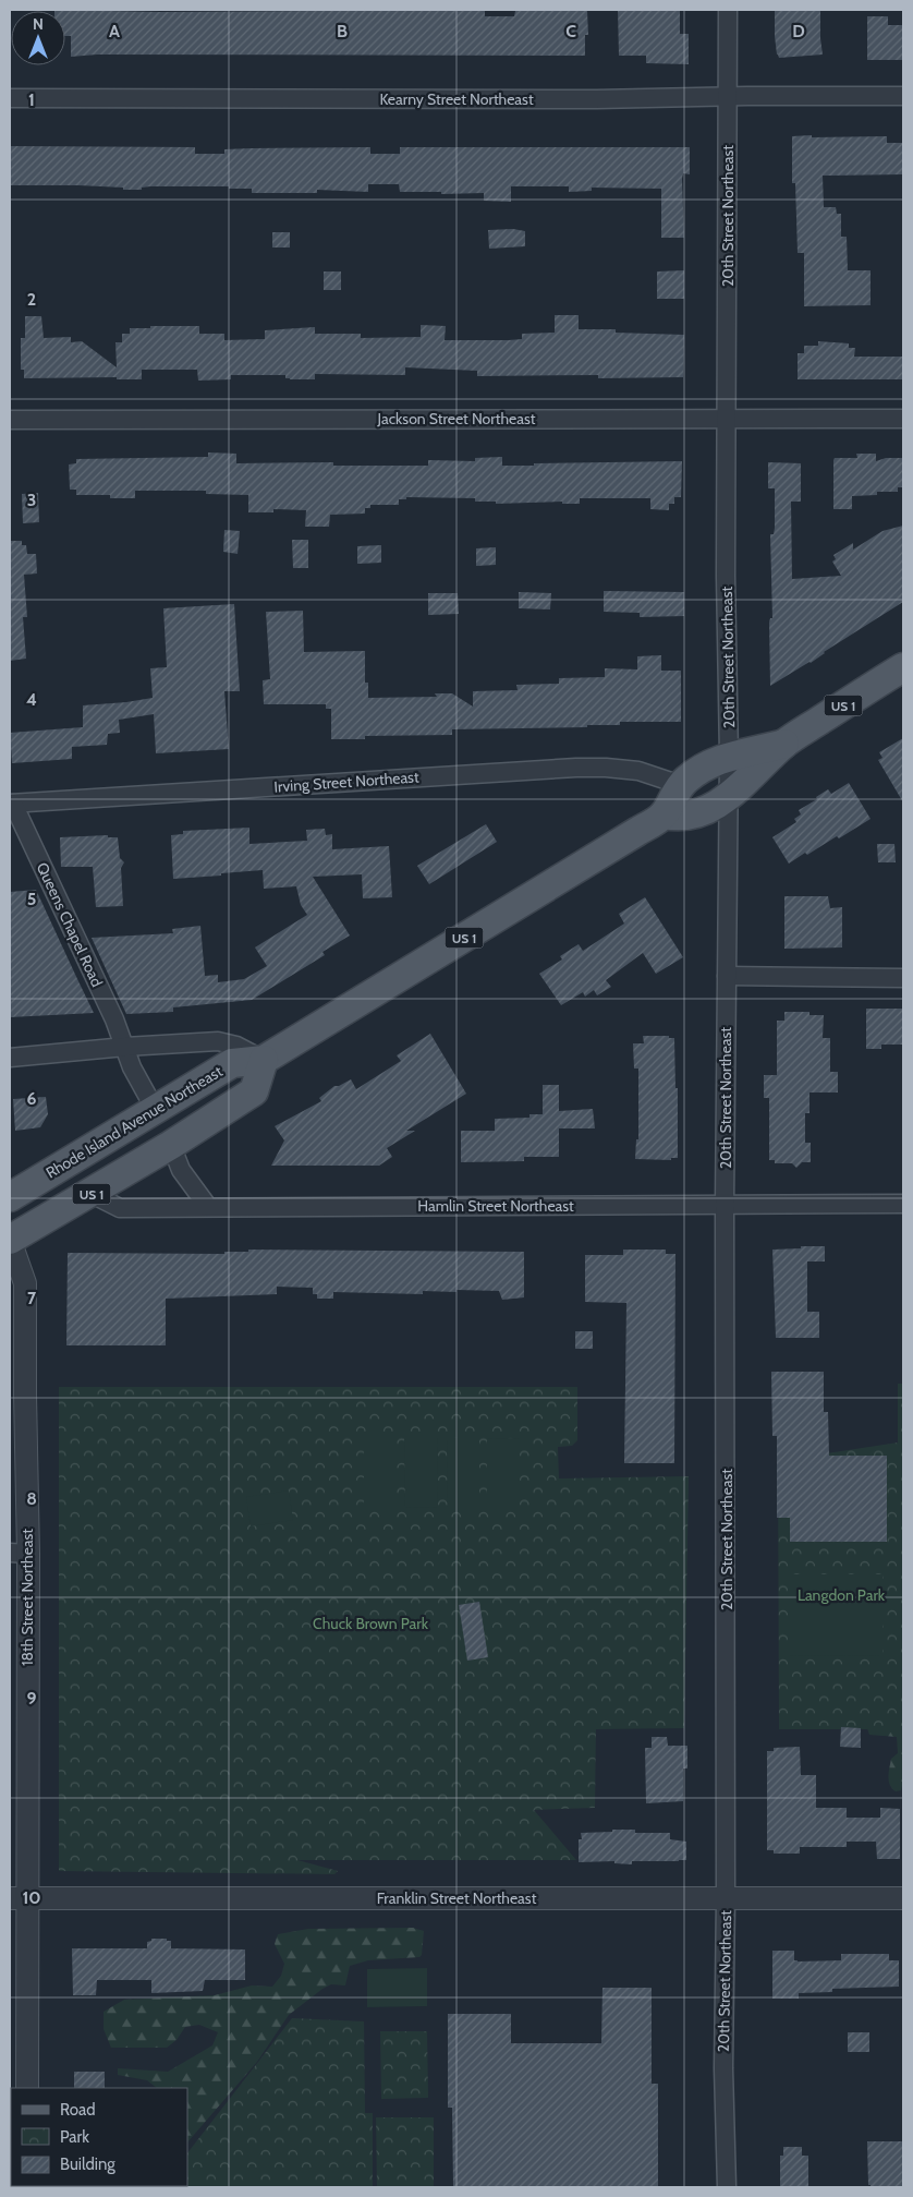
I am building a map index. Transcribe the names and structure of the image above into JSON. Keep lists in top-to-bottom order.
{
  "streets": {
    "main road": ["US 1", "Rhode Island Avenue Northeast"],
    "street": [
      "Kearny Street Northeast",
      "20th Street Northeast",
      "Jackson Street Northeast",
      "Irving Street Northeast",
      "Queens Chapel Road",
      "Hamlin Street Northeast",
      "18th Street Northeast",
      "Franklin Street Northeast"
    ]
  },
  "crossings": [
    ["Kearny Street Northeast", "20th Street Northeast"],
    ["20th Street Northeast", "Jackson Street Northeast"],
    ["20th Street Northeast", "Rhode Island Avenue Northeast"],
    ["20th Street Northeast", "Hamlin Street Northeast"],
    ["20th Street Northeast", "Franklin Street Northeast"],
    ["US 1", "Rhode Island Avenue Northeast"],
    ["US 1", "Hamlin Street Northeast"],
    ["US 1", "18th Street Northeast"],
    ["Irving Street Northeast", "Queens Chapel Road"],
    ["Irving Street Northeast", "Rhode Island Avenue Northeast"],
    ["Queens Chapel Road", "Rhode Island Avenue Northeast"],
    ["18th Street Northeast", "Franklin Street Northeast"]
  ],
  "parks": ["Langdon Park", "Chuck Brown Park"],
  "legend": ["Road", "Park", "Building"],
  "north": "top",
  "grid": {
    "columns": [
      "A",
      "B",
      "C",
      "D"
    ],
    "rows": [
      "1",
      "2",
      "3",
      "4",
      "5",
      "6",
      "7",
      "8",
      "9",
      "10"
    ]
  }
}
